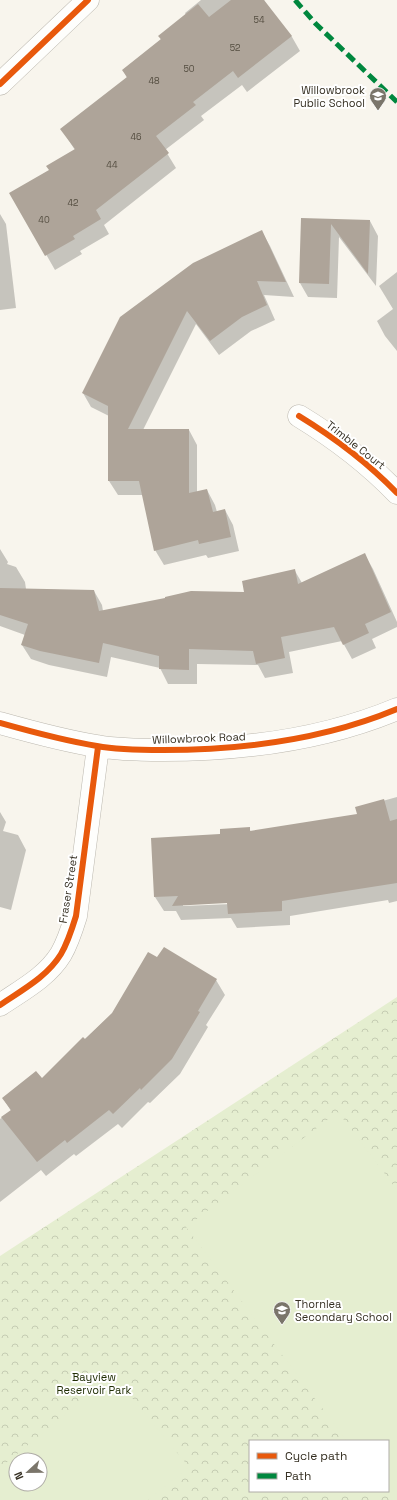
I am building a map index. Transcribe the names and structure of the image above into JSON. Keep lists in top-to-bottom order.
{
  "streets": {
    "street": ["Trimble Court", "Willowbrook Road", "Fraser Street"]
  },
  "crossings": [
    ["Willowbrook Road", "Fraser Street"]
  ],
  "parks": ["Bayview Reservoir Park"],
  "places": {
    "school or university": ["Willowbrook Public School", "Thornlea Secondary School"]
  },
  "house_numbers": [
    "54",
    "52",
    "50",
    "48",
    "46",
    "44",
    "42",
    "40"
  ],
  "legend": ["Cycle path", "Path"],
  "north": "left"
}
